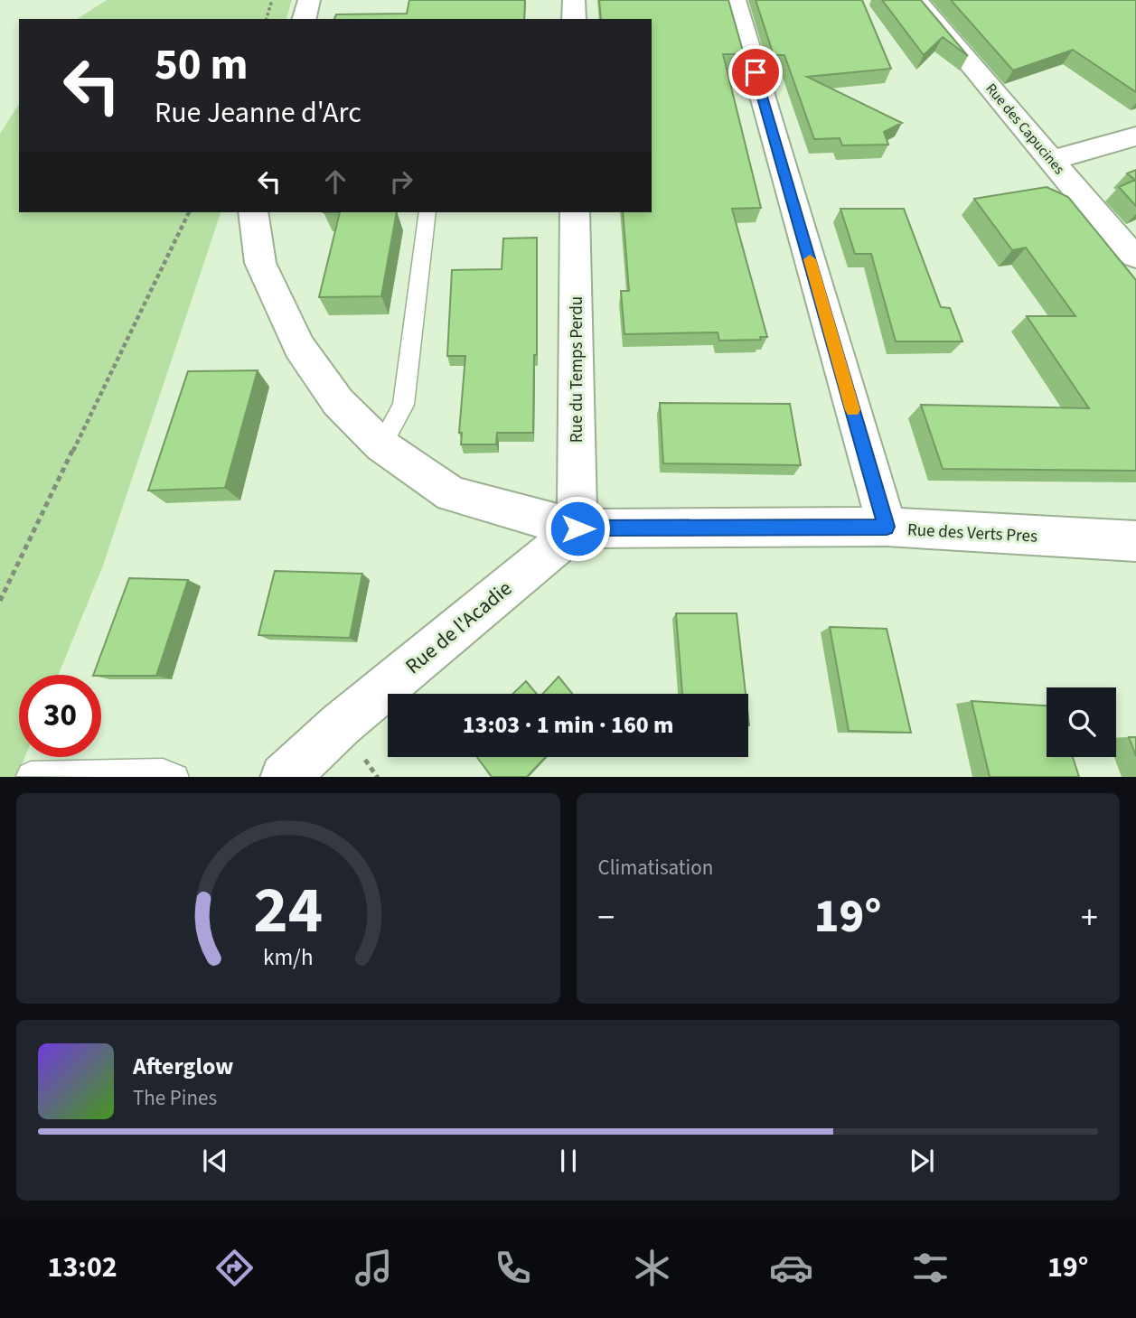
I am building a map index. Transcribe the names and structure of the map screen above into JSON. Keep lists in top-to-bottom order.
{
  "streets": {
    "street": [
      "Rue des Capucines",
      "Rue du Temps Perdu",
      "Rue des Verts Pres",
      "Rue de l'Acadie"
    ]
  },
  "crossings": [
    ["Rue du Temps Perdu", "Rue des Verts Pres"],
    ["Rue du Temps Perdu", "Rue de l'Acadie"],
    ["Rue des Verts Pres", "Rue de l'Acadie"]
  ],
  "page": {
    "turn": ["50 m", "Rue Jeanne d'Arc"],
    "limit": "30",
    "trip": "13:03 · 1 min · 160 m",
    "tile": "Climatisation",
    "heat": ["−", "19°", "+"],
    "song": ["Afterglow", "The Pines"],
    "tabs": ["13:02", "19°"],
    "gauge": ["24", "km/h"]
  }
}
